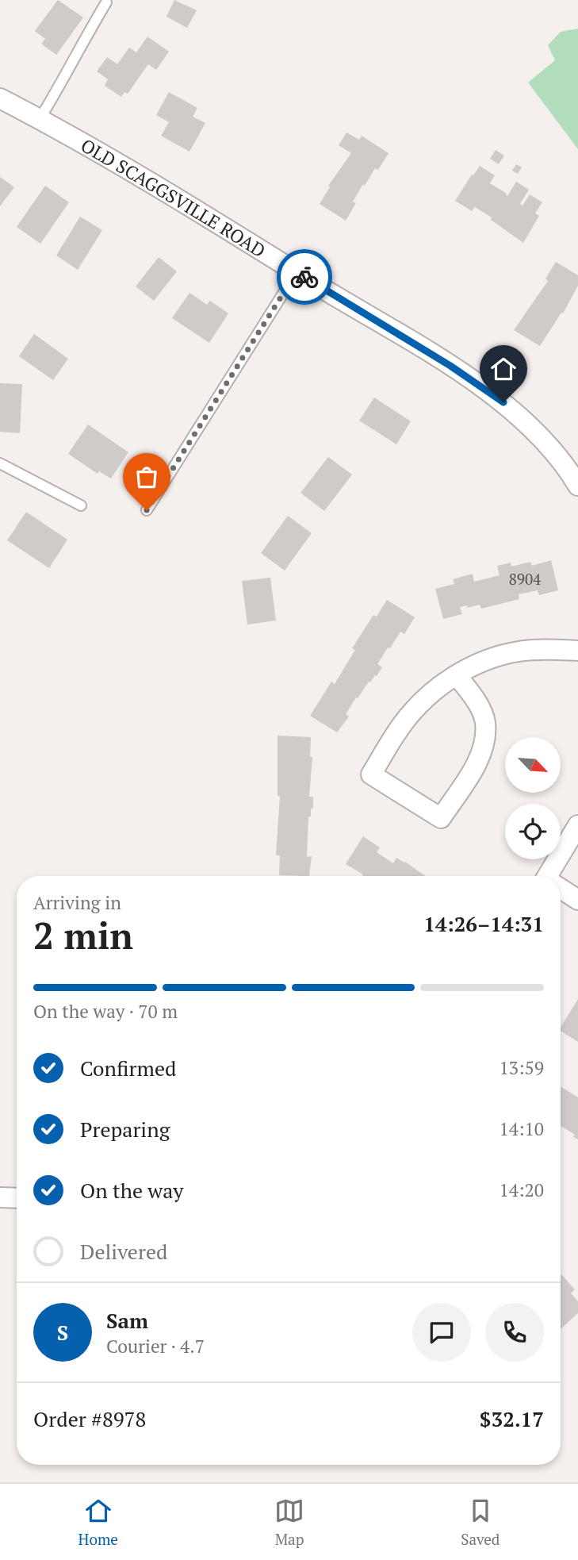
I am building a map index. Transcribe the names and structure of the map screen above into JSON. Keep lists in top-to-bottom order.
{
  "streets": {
    "street": ["OLD SCAGGSVILLE ROAD"]
  },
  "house_numbers": ["8904"],
  "north": "bottom right",
  "page": {
    "heading": ["2 min", "Arriving in", "14:26–14:31"],
    "panel": [
      "Sam",
      "Courier · 4.7",
      "Order #8978",
      "$32.17"
    ],
    "bar": "On the way · 70 m",
    "list": [
      ["Confirmed", "13:59"],
      ["Preparing", "14:10"],
      ["On the way", "14:20"],
      "Delivered"
    ],
    "round": "S",
    "tabs": ["Home", "Map", "Saved"]
  }
}
